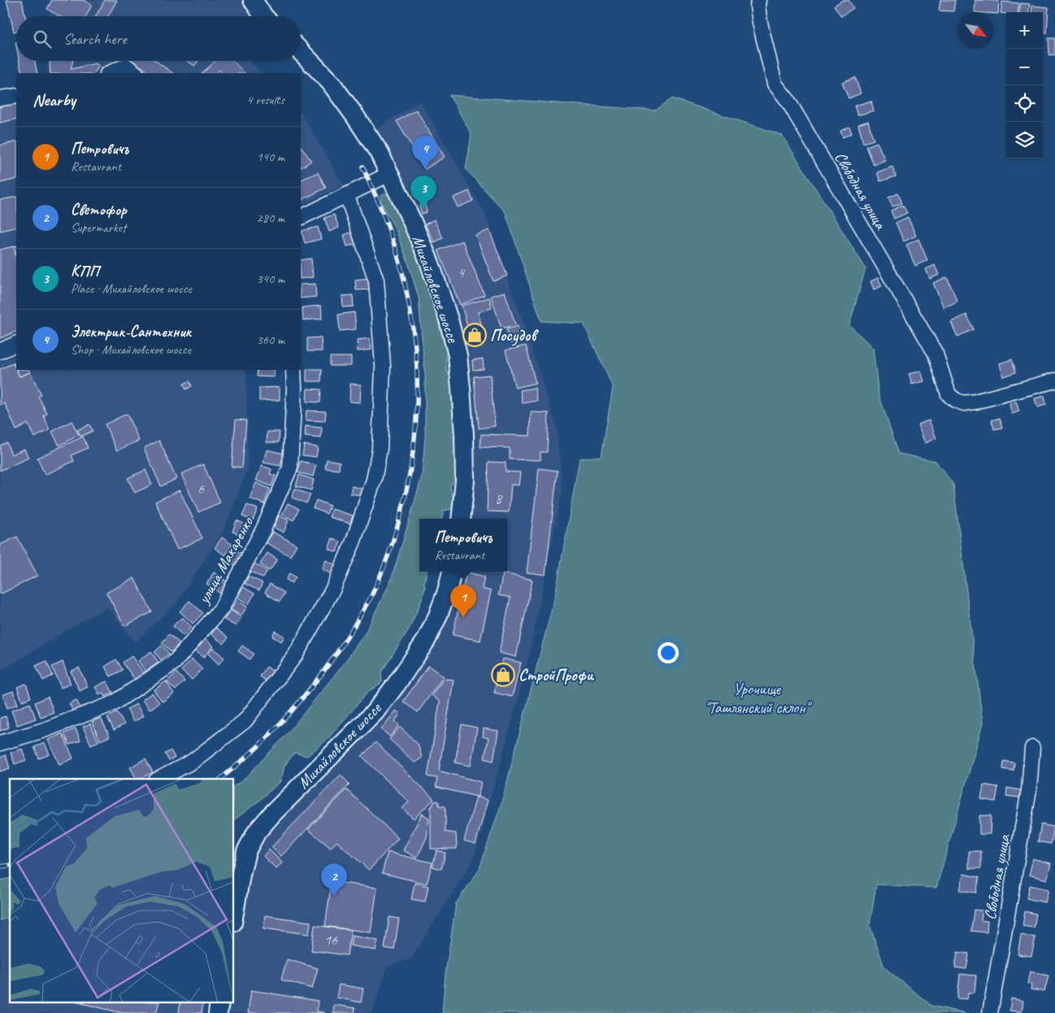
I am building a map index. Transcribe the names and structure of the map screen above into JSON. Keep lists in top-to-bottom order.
{
  "streets": {
    "main road": ["Михайловское шоссе"],
    "street": ["Свободная улица", "улица Макаренко"]
  },
  "parks": ["Урочище \"Ташлянский склон\""],
  "places": {
    "shop": ["Посудов", "СтройПрофи"]
  },
  "house_numbers": [
    "4",
    "6",
    "8",
    "16"
  ],
  "north": "bottom right",
  "page": {
    "map_buttons": ["+", "−"],
    "search": "Search here",
    "heading": ["Nearby", "4 results"],
    "list": [
      {
        "mark": "1",
        "name": "Петровичъ",
        "note": "Restaurant",
        "value": "140 m"
      },
      {
        "mark": "2",
        "name": "Светофор",
        "note": "Supermarket",
        "value": "280 m"
      },
      {
        "mark": "3",
        "name": "КПП",
        "note": "Place · Михайловское шоссе",
        "value": "340 m"
      },
      {
        "mark": "4",
        "name": "Электрик-Сантехник",
        "note": "Shop · Михайловское шоссе",
        "value": "360 m"
      }
    ],
    "pins": [
      "4",
      "3",
      "1",
      "2"
    ],
    "popup": ["Петровичъ", "Restaurant"]
  }
}
